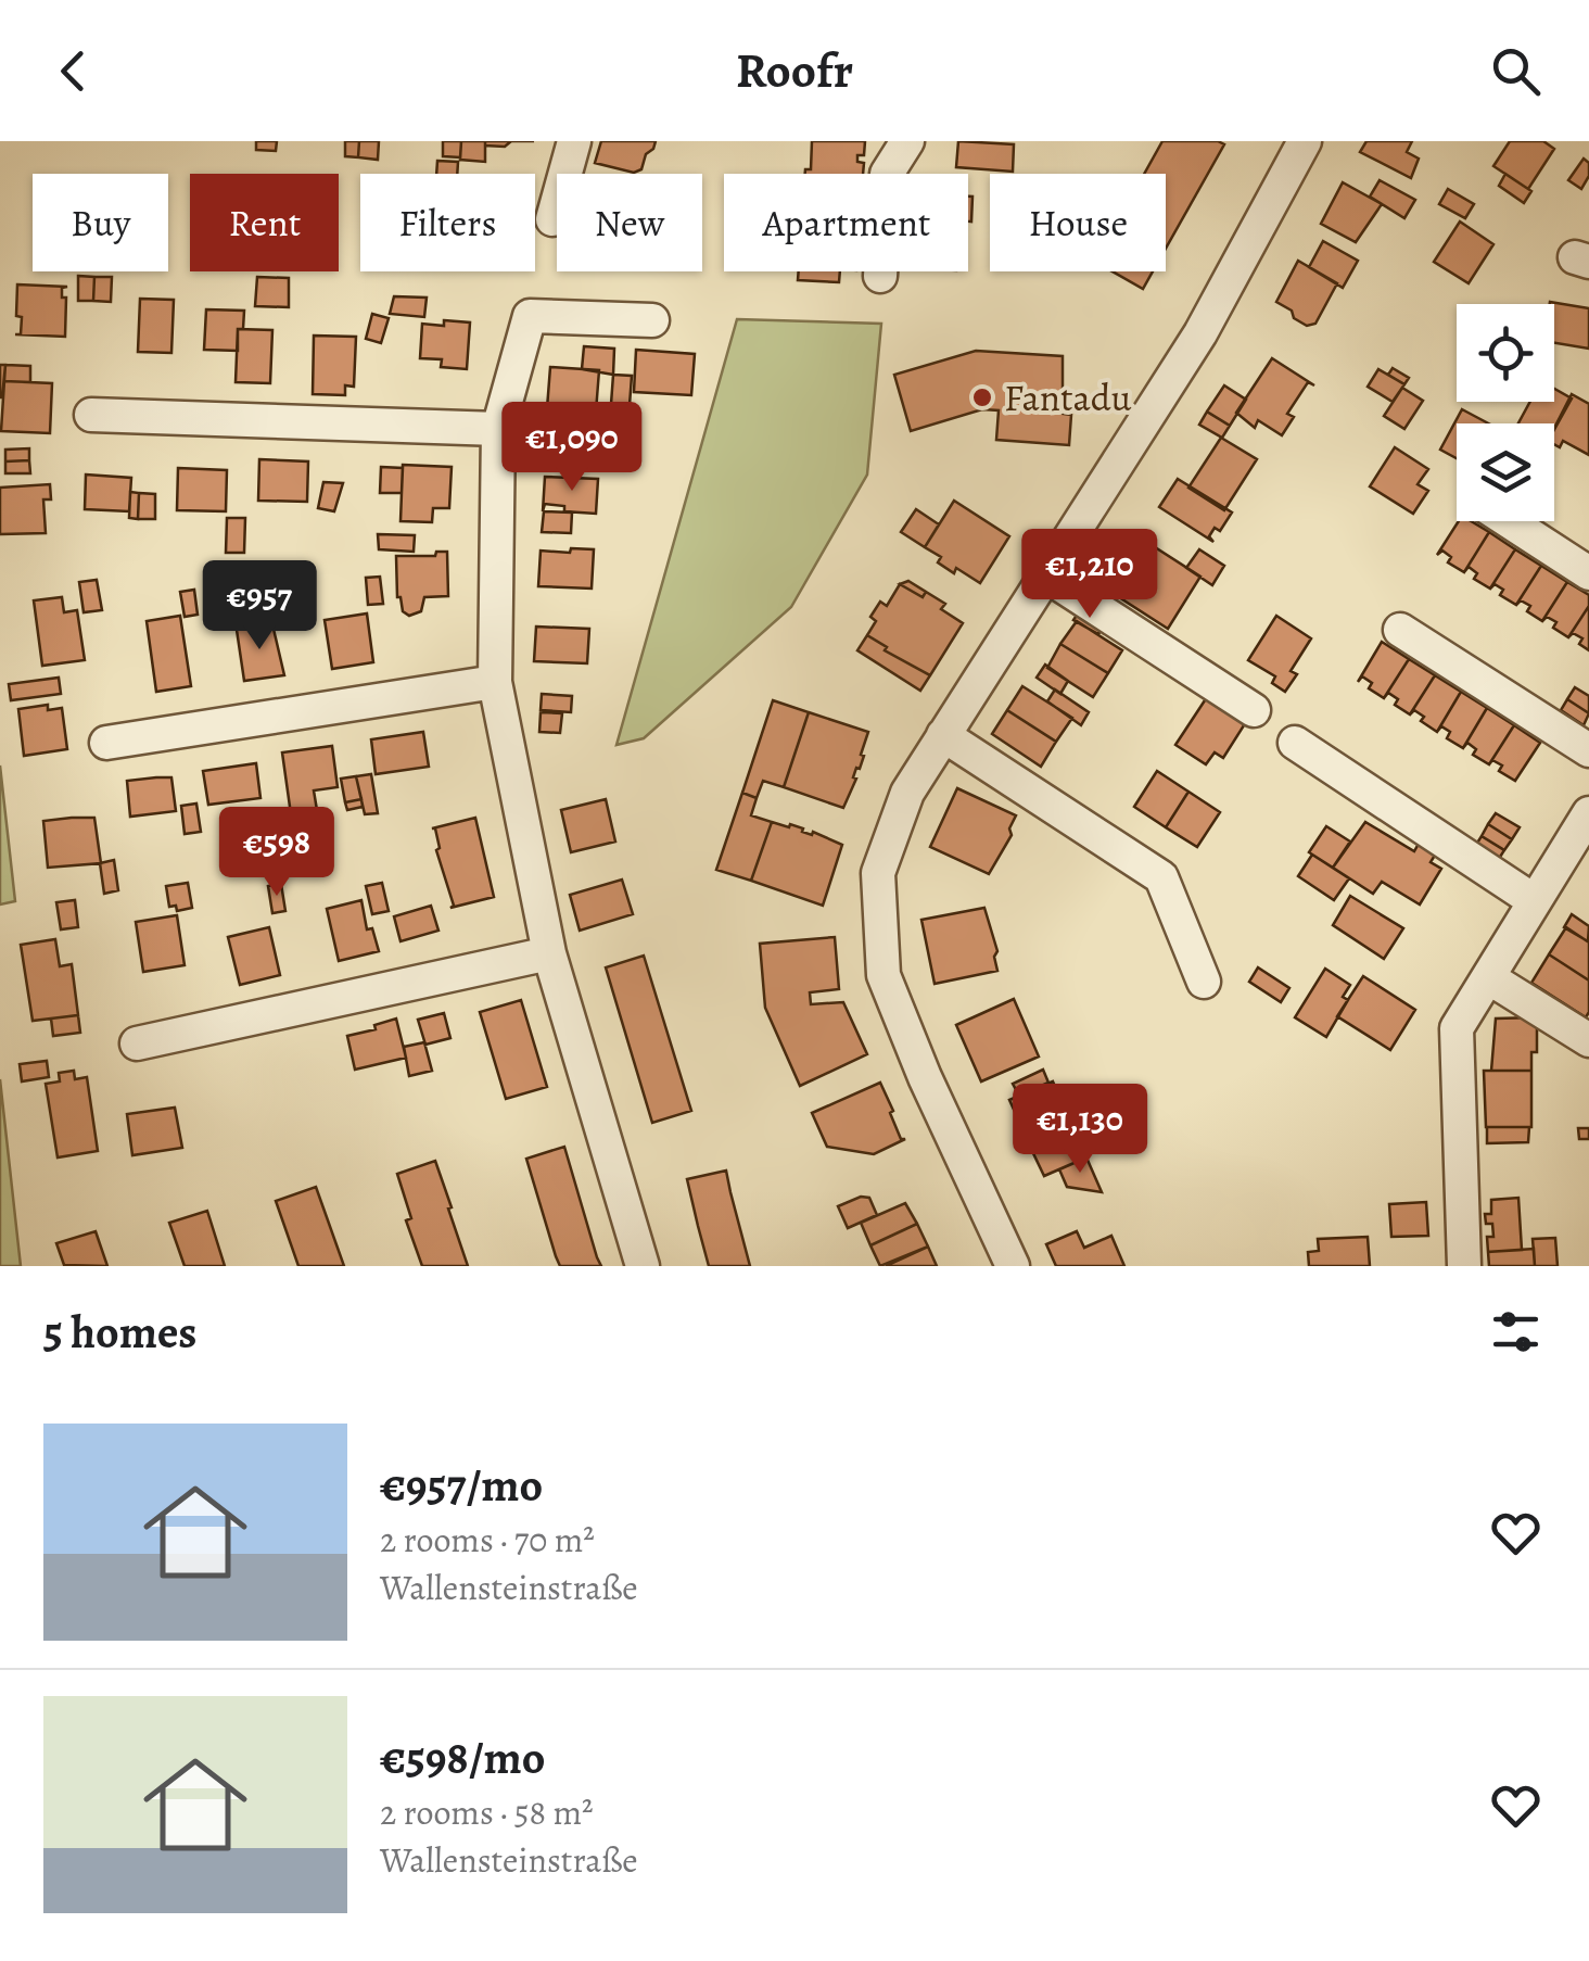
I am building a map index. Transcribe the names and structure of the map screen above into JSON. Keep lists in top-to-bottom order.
{
  "places": ["Fantadu"],
  "page": {
    "header": "Roofr",
    "chip": [
      "Buy",
      "Rent",
      "Filters",
      "New",
      "Apartment",
      "House"
    ],
    "price": [
      "€1,090",
      "€1,210",
      "€957",
      "€598",
      "€1,130"
    ],
    "heading": "5 homes",
    "list": [
      {
        "name": "€957/mo",
        "note": "2 rooms · 70 m² · Wallensteinstraße"
      },
      {
        "name": "€598/mo",
        "note": "2 rooms · 58 m² · Wallensteinstraße"
      }
    ]
  }
}
